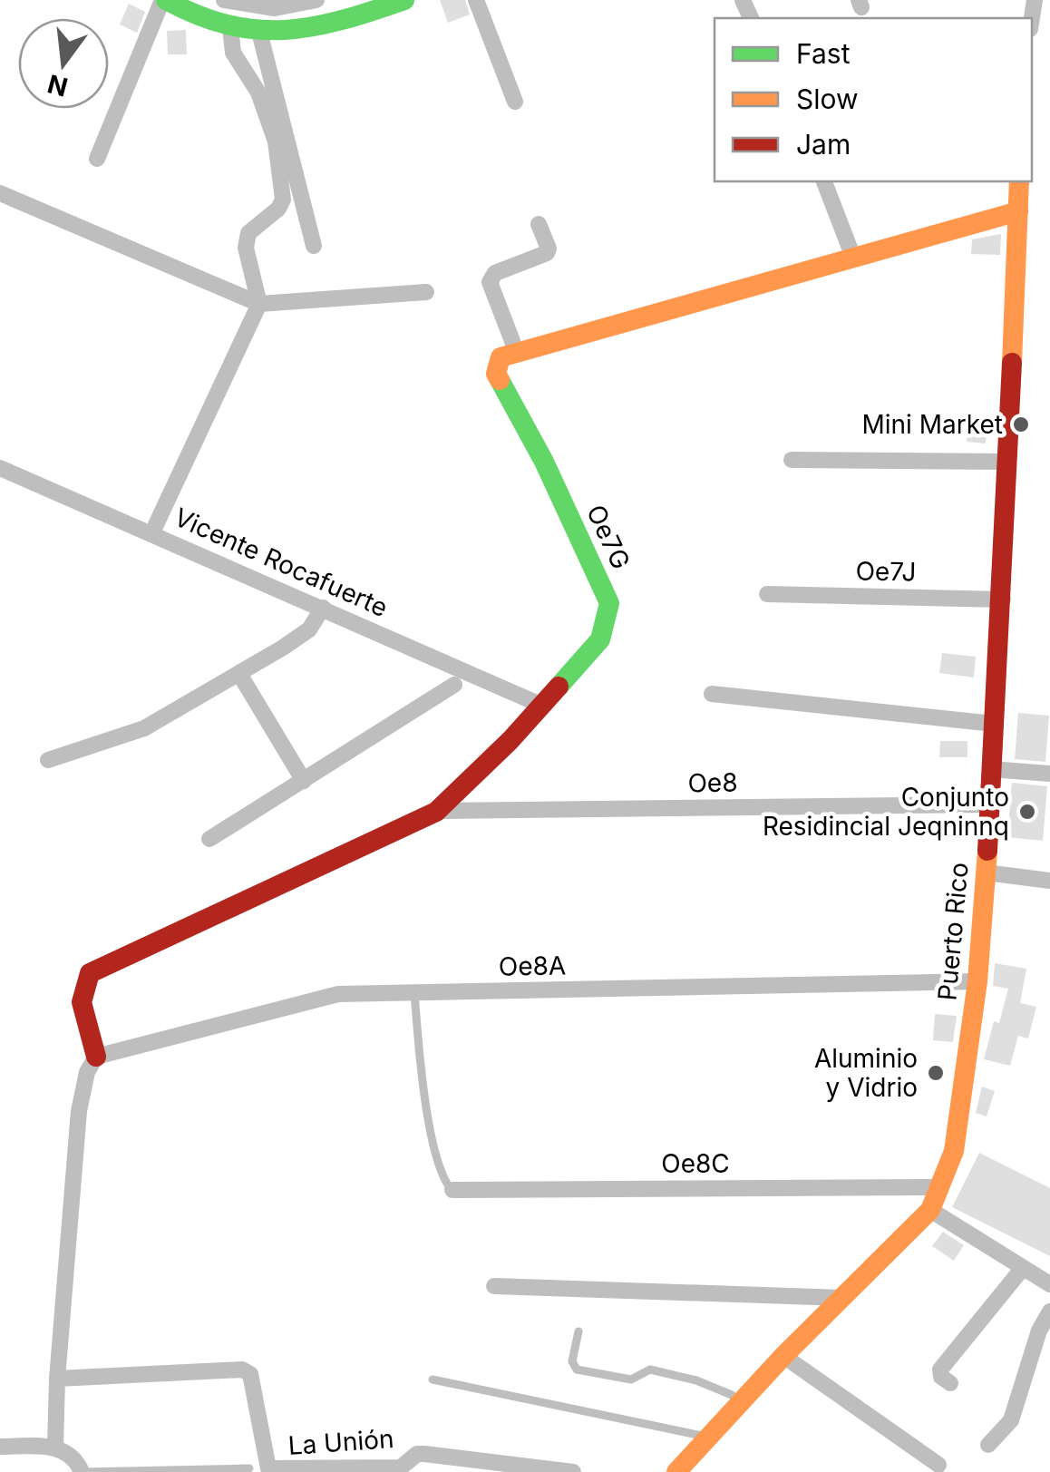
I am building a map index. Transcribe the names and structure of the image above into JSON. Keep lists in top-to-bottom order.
{
  "streets": {
    "street": [
      "Oe7G",
      "Vicente Rocafuerte",
      "Oe7J",
      "Oe8",
      "Puerto Rico",
      "Oe8A",
      "Oe8C",
      "La Unión"
    ]
  },
  "crossings": [
    ["Oe7G", "Vicente Rocafuerte"],
    ["Oe7G", "Oe8"],
    ["Oe7G", "Oe8A"],
    ["Oe7J", "Puerto Rico"],
    ["Oe8", "Puerto Rico"],
    ["Puerto Rico", "Oe8A"],
    ["Puerto Rico", "Oe8C"]
  ],
  "places": ["Mini Market", "Conjunto Residincial Jeqninnq", "Aluminio y Vidrio"],
  "legend": ["Fast", "Slow", "Jam"],
  "north": "bottom"
}
